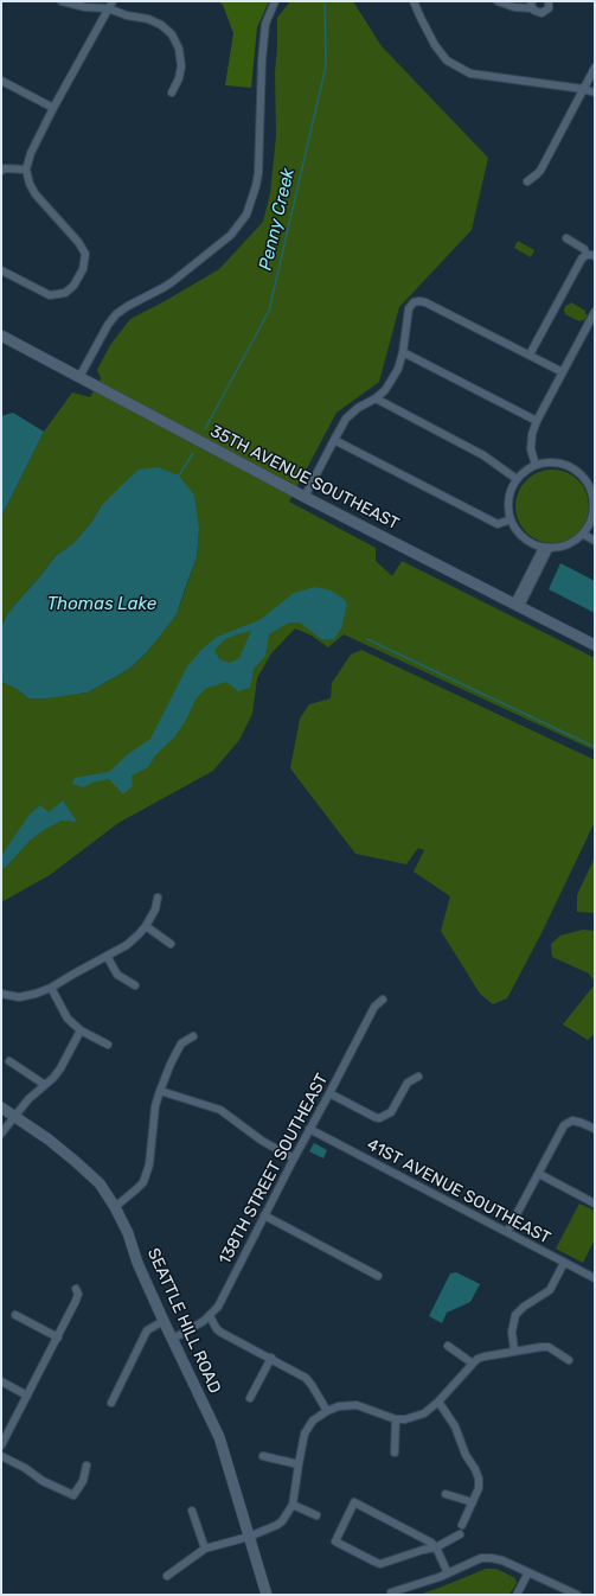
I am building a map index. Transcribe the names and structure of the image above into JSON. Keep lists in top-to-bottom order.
{
  "streets": {
    "street": [
      "35TH AVENUE SOUTHEAST",
      "138TH STREET SOUTHEAST",
      "41ST AVENUE SOUTHEAST",
      "SEATTLE HILL ROAD"
    ]
  },
  "crossings": [
    ["138TH STREET SOUTHEAST", "41ST AVENUE SOUTHEAST"],
    ["138TH STREET SOUTHEAST", "SEATTLE HILL ROAD"]
  ],
  "water": ["Penny Creek", "Thomas Lake"]
}
